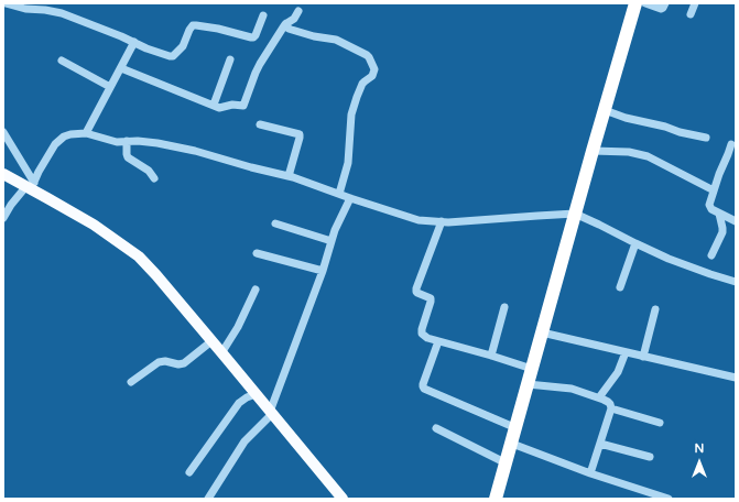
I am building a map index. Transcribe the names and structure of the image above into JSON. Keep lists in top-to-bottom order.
{
  "north": "top"
}
